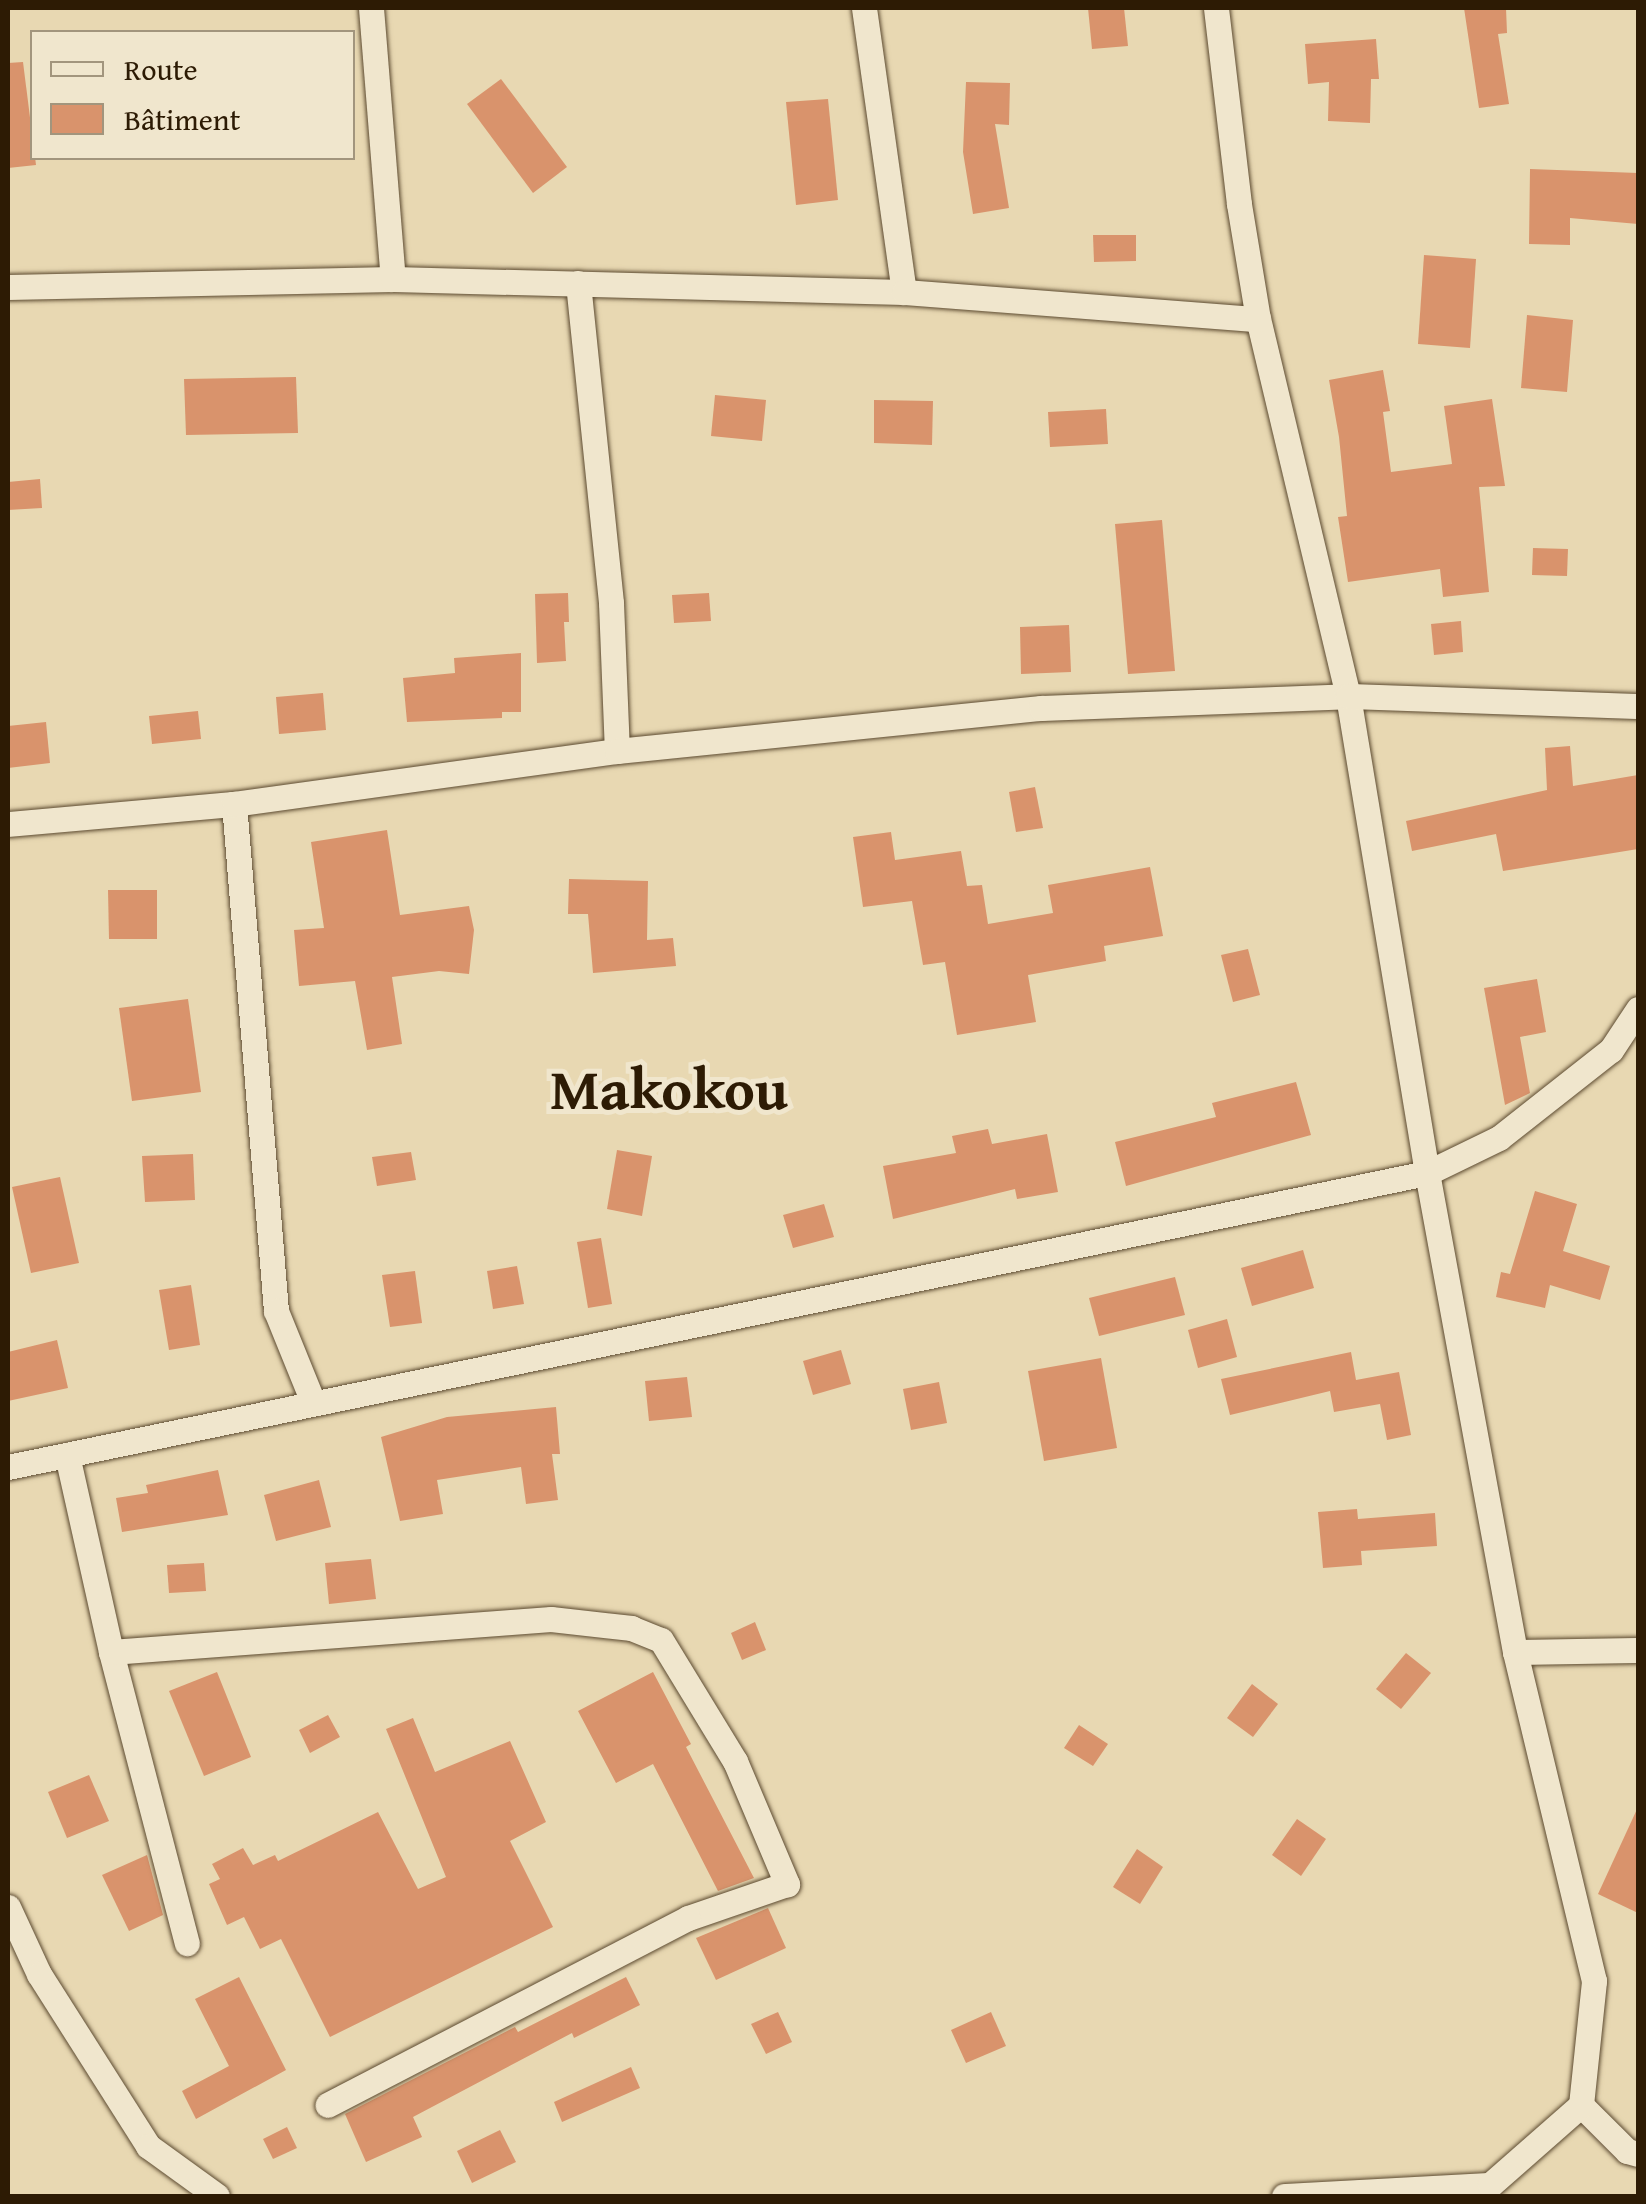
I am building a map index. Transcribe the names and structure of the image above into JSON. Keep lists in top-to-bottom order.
{
  "districts": ["Makokou"],
  "legend": ["Route", "Bâtiment"]
}
